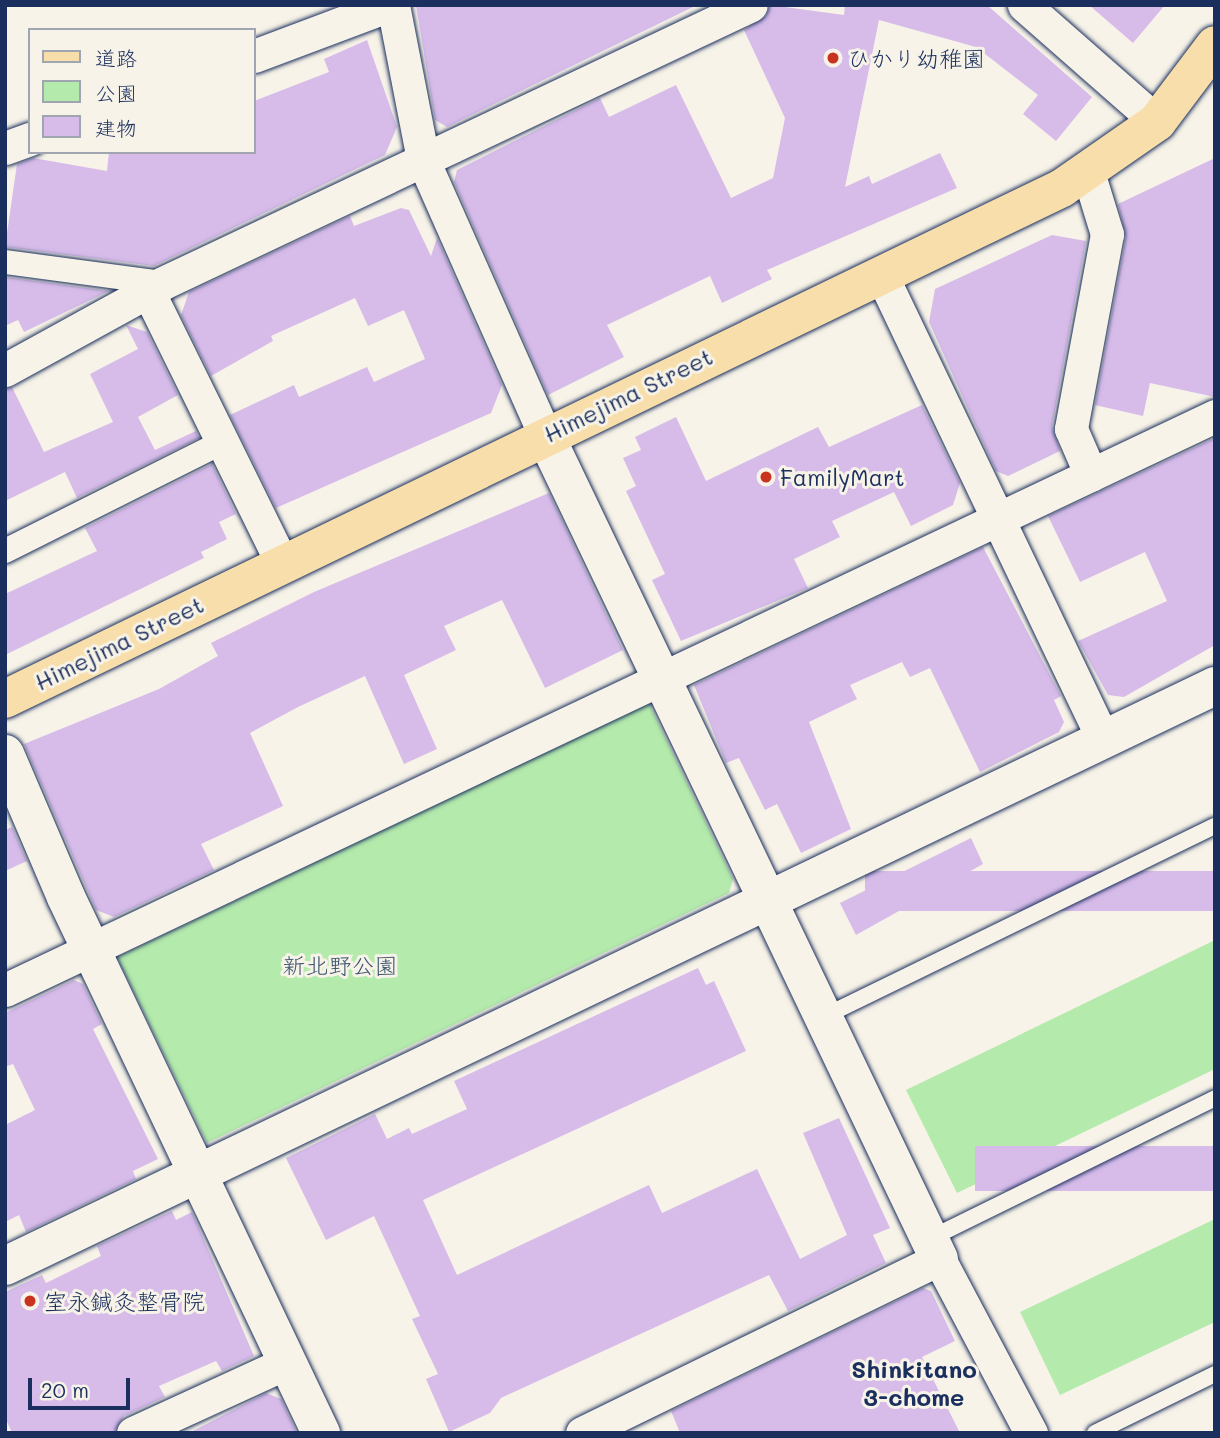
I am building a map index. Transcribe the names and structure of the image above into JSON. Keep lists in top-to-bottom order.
{
  "streets": {
    "main road": ["Himejima Street"]
  },
  "districts": ["Shinkitano 3-chome"],
  "parks": ["新北野公園"],
  "places": ["ひかり幼稚園", "FamilyMart", "室永鍼灸整骨院"],
  "legend": ["道路", "公園", "建物"],
  "scale_bar": "20 m"
}
